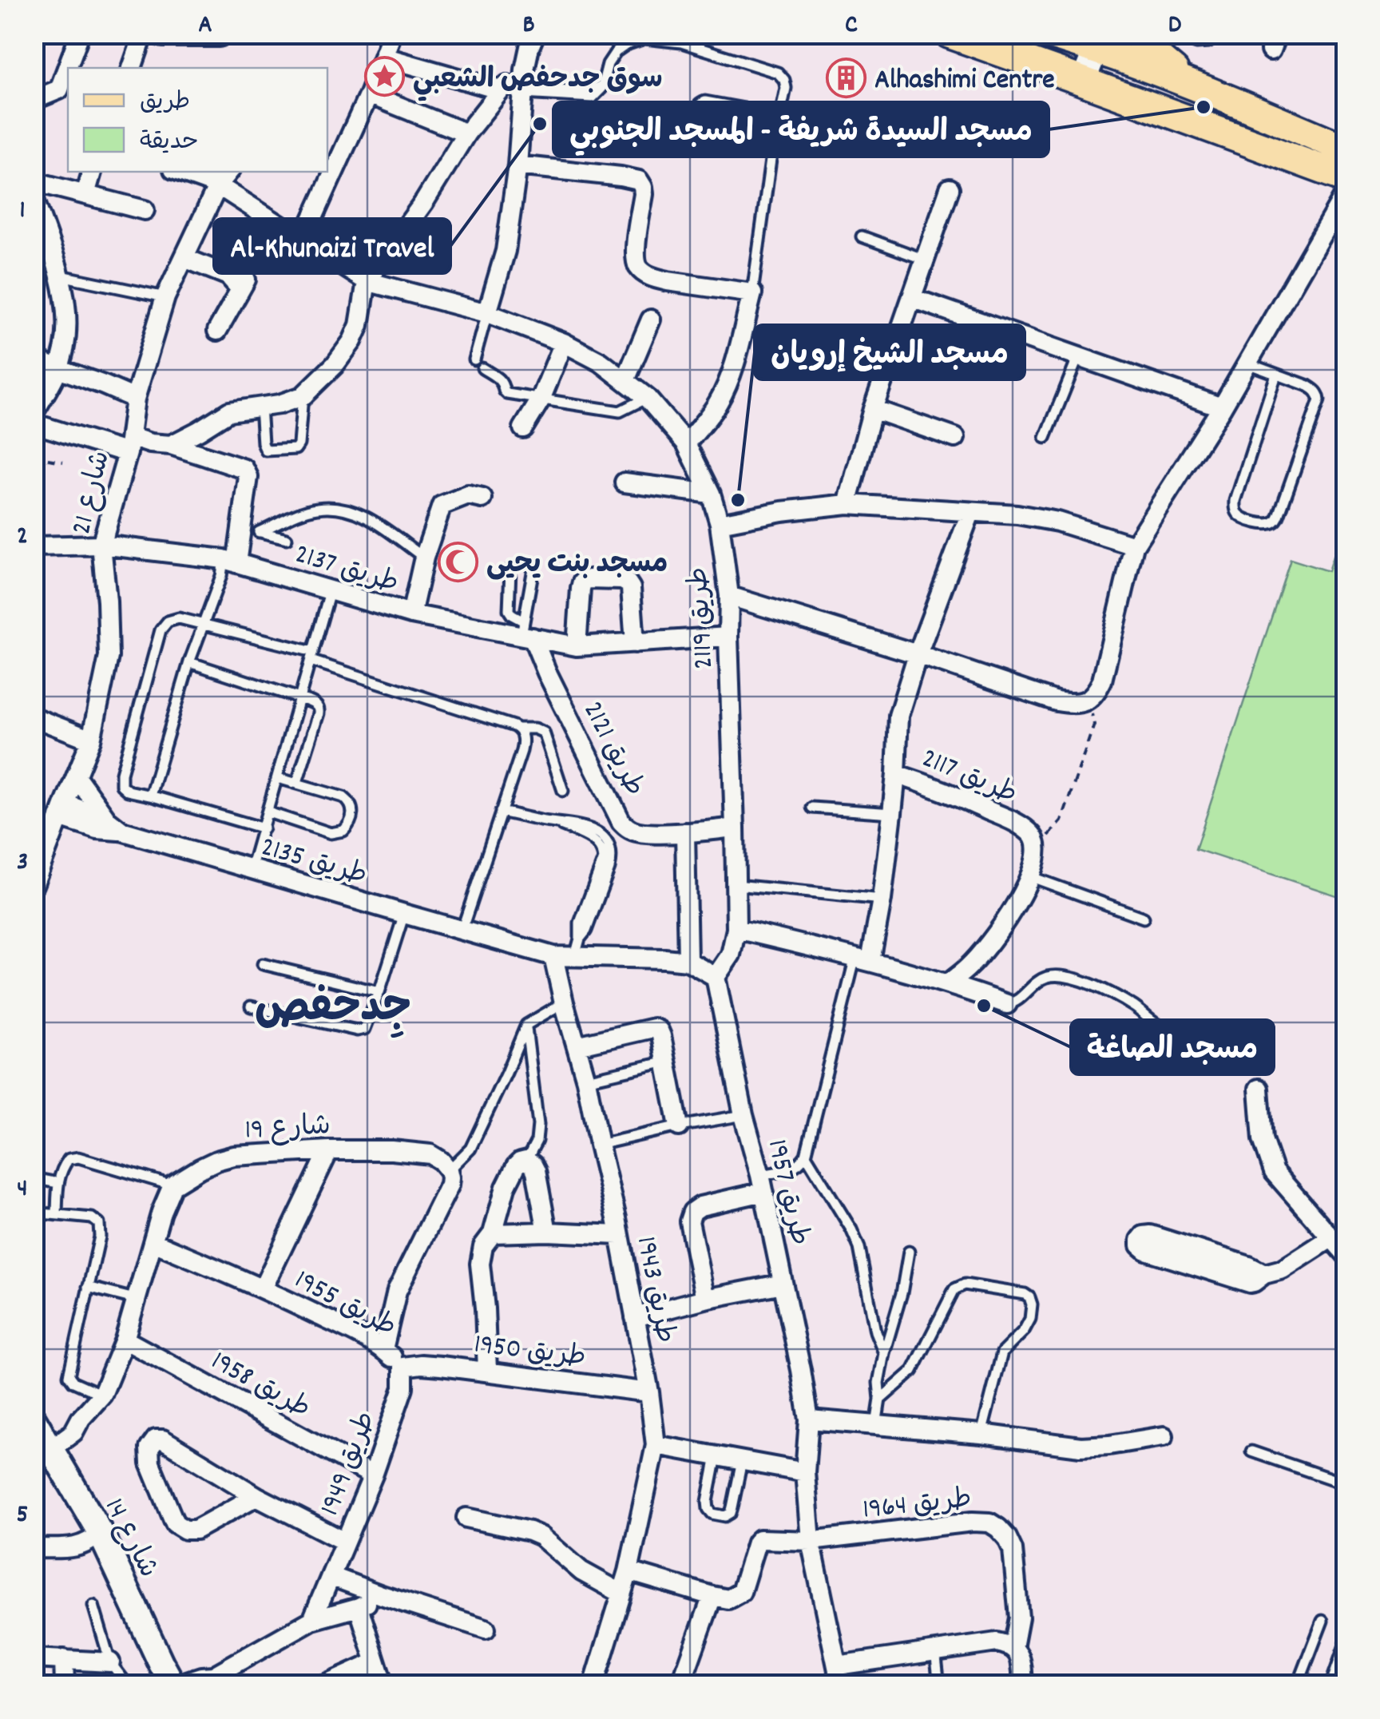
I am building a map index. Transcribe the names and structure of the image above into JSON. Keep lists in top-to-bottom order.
{
  "streets": {
    "street": [
      "شارع 21",
      "طريق 2137",
      "طريق 2119",
      "طريق 2121",
      "طريق 2117",
      "طريق 2135",
      "شارع 19",
      "طريق 1957",
      "طريق 1943",
      "طريق 1955",
      "طريق 1950",
      "طريق 1958",
      "طريق 1949",
      "طريق 1964",
      "شارع 14"
    ]
  },
  "crossings": [
    ["شارع 21", "طريق 2137"],
    ["شارع 21", "طريق 2119"],
    ["شارع 21", "طريق 2135"],
    ["طريق 2137", "طريق 2119"],
    ["طريق 2137", "طريق 2121"],
    ["طريق 2119", "طريق 2121"],
    ["طريق 2119", "طريق 1957"],
    ["طريق 2135", "طريق 1943"],
    ["شارع 19", "طريق 1955"],
    ["طريق 1957", "طريق 1964"],
    ["طريق 1943", "طريق 1950"],
    ["طريق 1955", "طريق 1950"],
    ["طريق 1955", "طريق 1949"],
    ["طريق 1950", "طريق 1949"],
    ["طريق 1958", "طريق 1949"]
  ],
  "districts": ["جِدحفص"],
  "places": {
    "place": ["سوق جدحفص الشعبي"],
    "building": ["Alhashimi Centre"],
    "other": [
      "مسجد السيدة شريفة - المسجد الجنوبي",
      "Al-Khunaizi Travel",
      "مسجد الشيخ إرويان",
      "مسجد الصاغة"
    ],
    "mosque": ["مسجد بنت يحيى"]
  },
  "legend": ["طريق", "حديقة"],
  "grid": {
    "columns": [
      "A",
      "B",
      "C",
      "D"
    ],
    "rows": [
      "1",
      "2",
      "3",
      "4",
      "5"
    ]
  }
}
